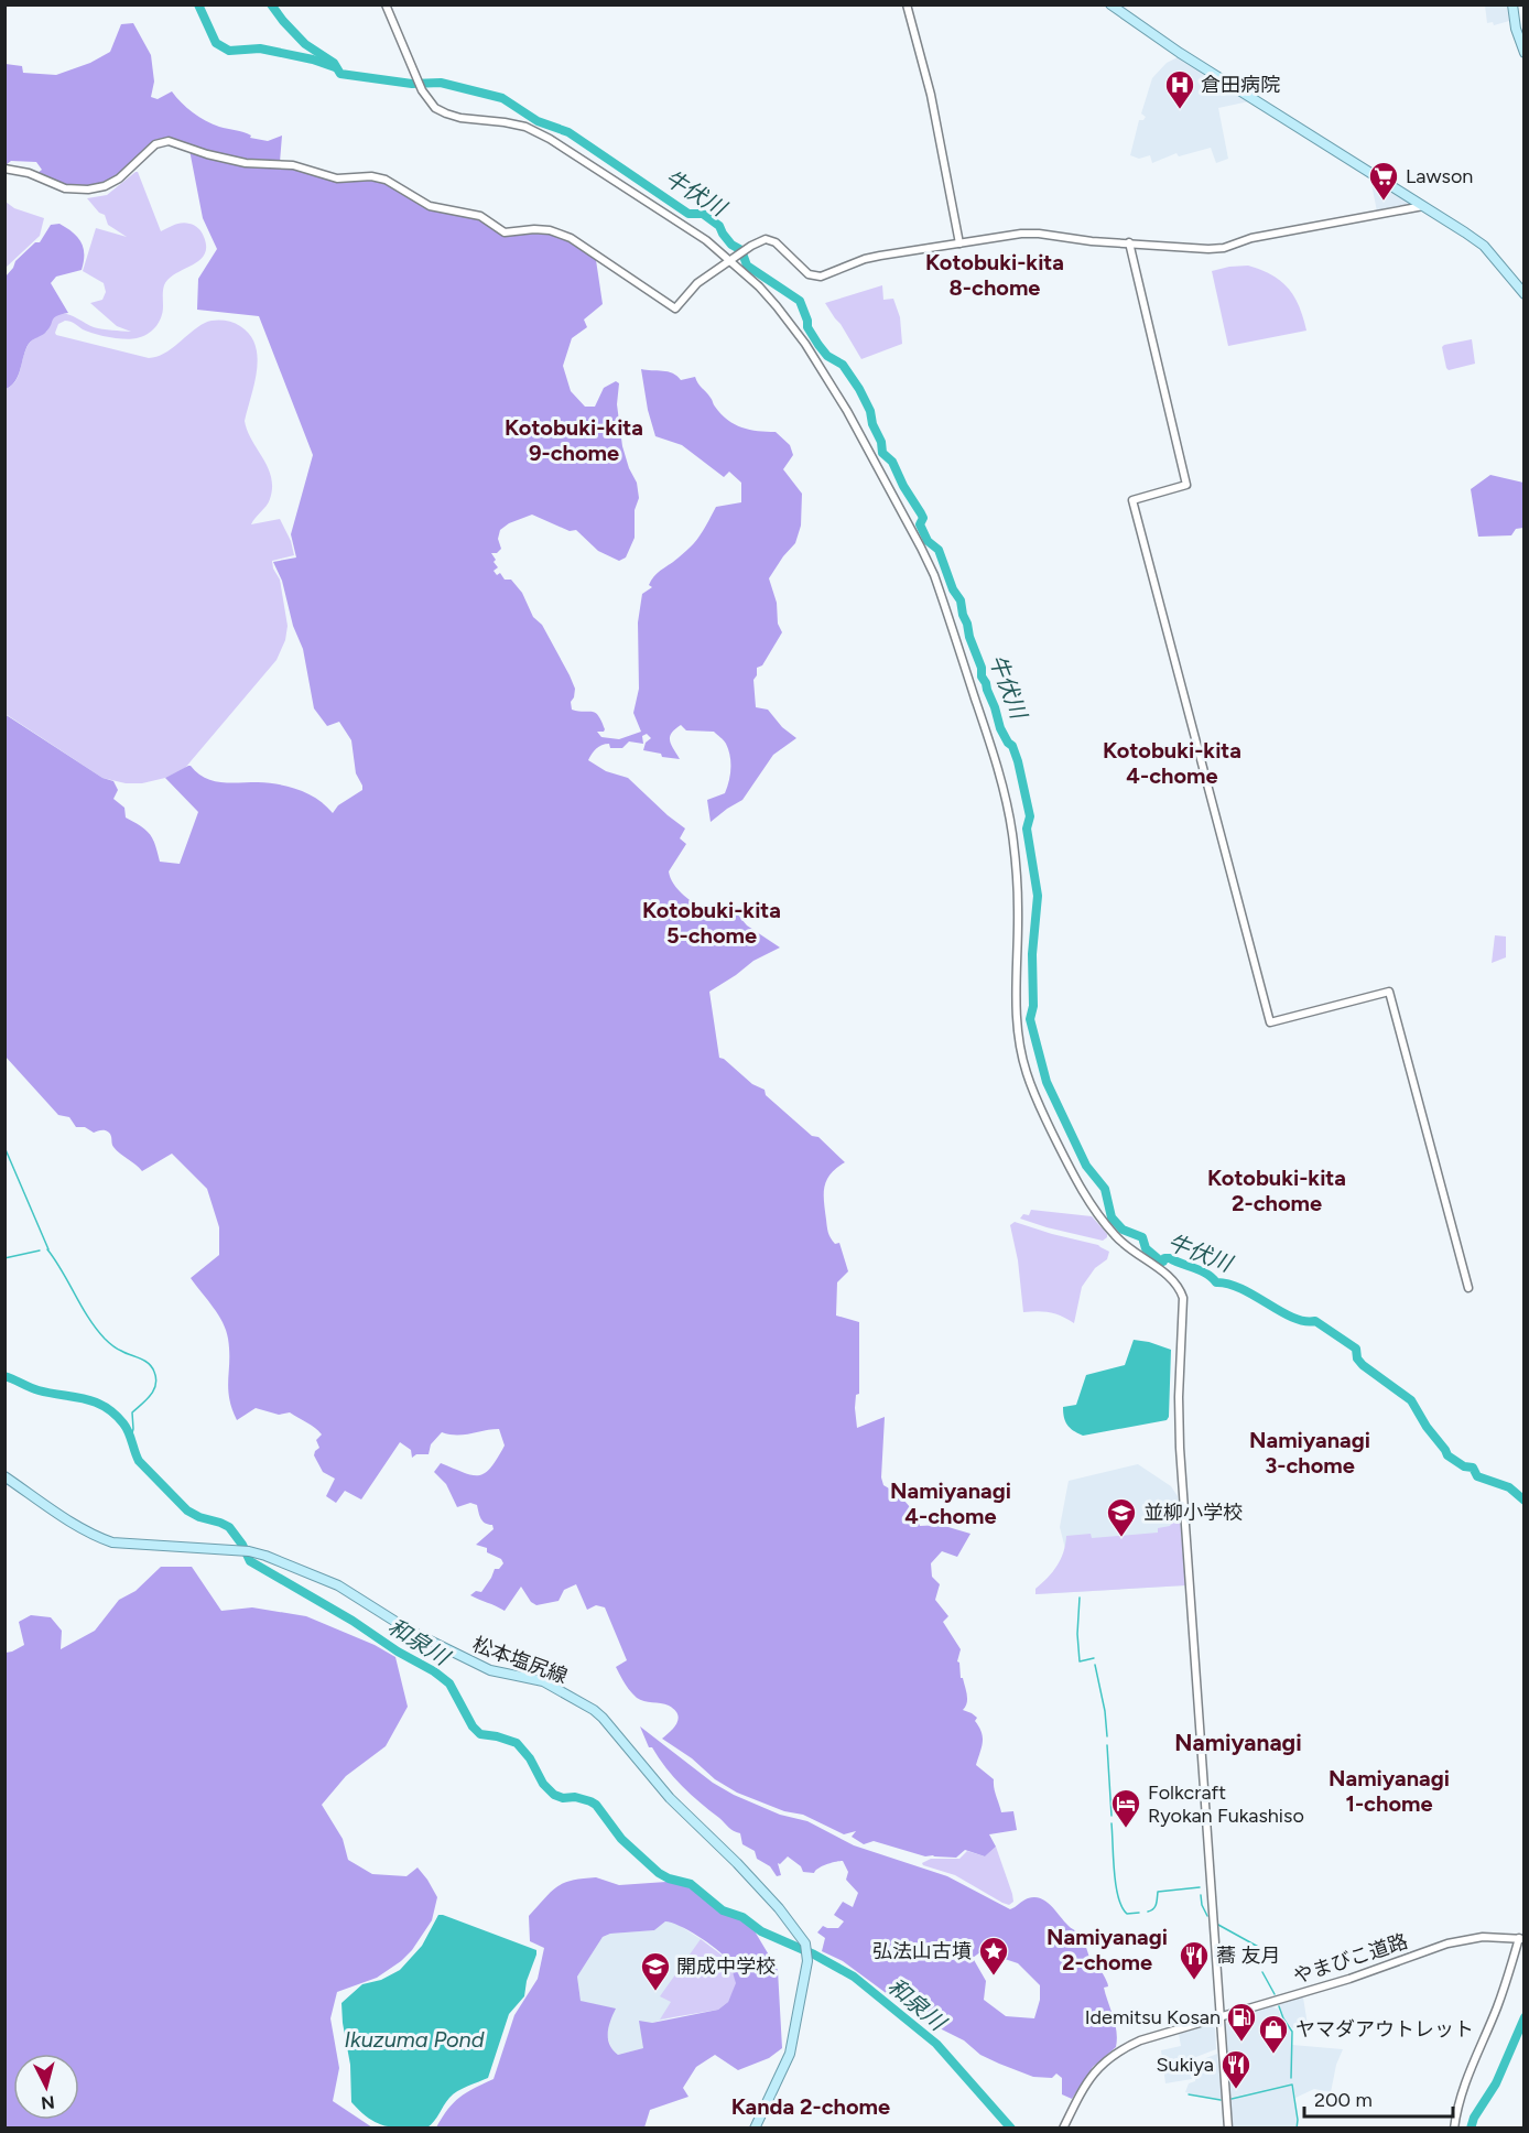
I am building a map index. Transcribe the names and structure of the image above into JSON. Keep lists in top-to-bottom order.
{
  "streets": {
    "main road": ["松本塩尻線"],
    "street": ["やまびこ道路"]
  },
  "districts": [
    "Kotobuki-kita 8-chome",
    "Kotobuki-kita 9-chome",
    "Kotobuki-kita 4-chome",
    "Kotobuki-kita 5-chome",
    "Kotobuki-kita 2-chome",
    "Namiyanagi 3-chome",
    "Namiyanagi 4-chome",
    "Namiyanagi",
    "Namiyanagi 1-chome",
    "Namiyanagi 2-chome",
    "Kanda 2-chome"
  ],
  "water": ["牛伏川", "和泉川", "Ikuzuma Pond"],
  "places": {
    "hospital": ["倉田病院"],
    "supermarket": ["Lawson"],
    "school or university": ["並柳小学校", "開成中学校"],
    "hotel": ["Folkcraft Ryokan Fukashiso"],
    "place": ["弘法山古墳"],
    "restaurant": ["蕎 友月", "Sukiya"],
    "fuel station": ["Idemitsu Kosan"],
    "shop": ["ヤマダアウトレット"]
  },
  "scale_bar": "200 m",
  "north": "bottom"
}
